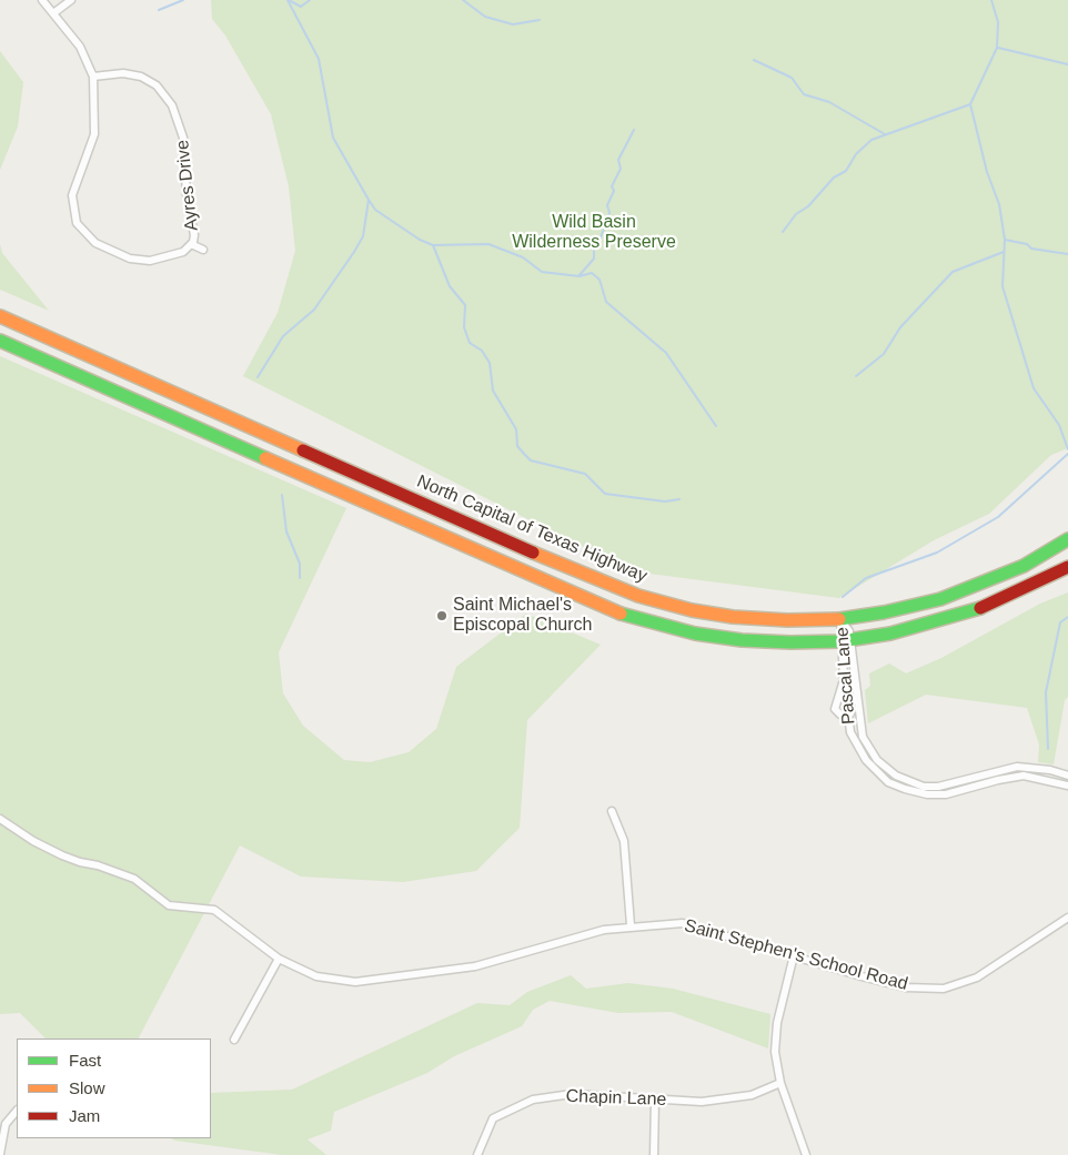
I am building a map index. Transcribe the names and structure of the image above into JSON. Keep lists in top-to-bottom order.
{
  "streets": {
    "highway": ["North Capital of Texas Highway"],
    "street": [
      "Ayres Drive",
      "Pascal Lane",
      "Saint Stephen's School Road",
      "Chapin Lane"
    ]
  },
  "crossings": [
    ["North Capital of Texas Highway", "Pascal Lane"]
  ],
  "parks": ["Wild Basin Wilderness Preserve"],
  "places": ["Saint Michael's Episcopal Church"],
  "legend": ["Fast", "Slow", "Jam"]
}
